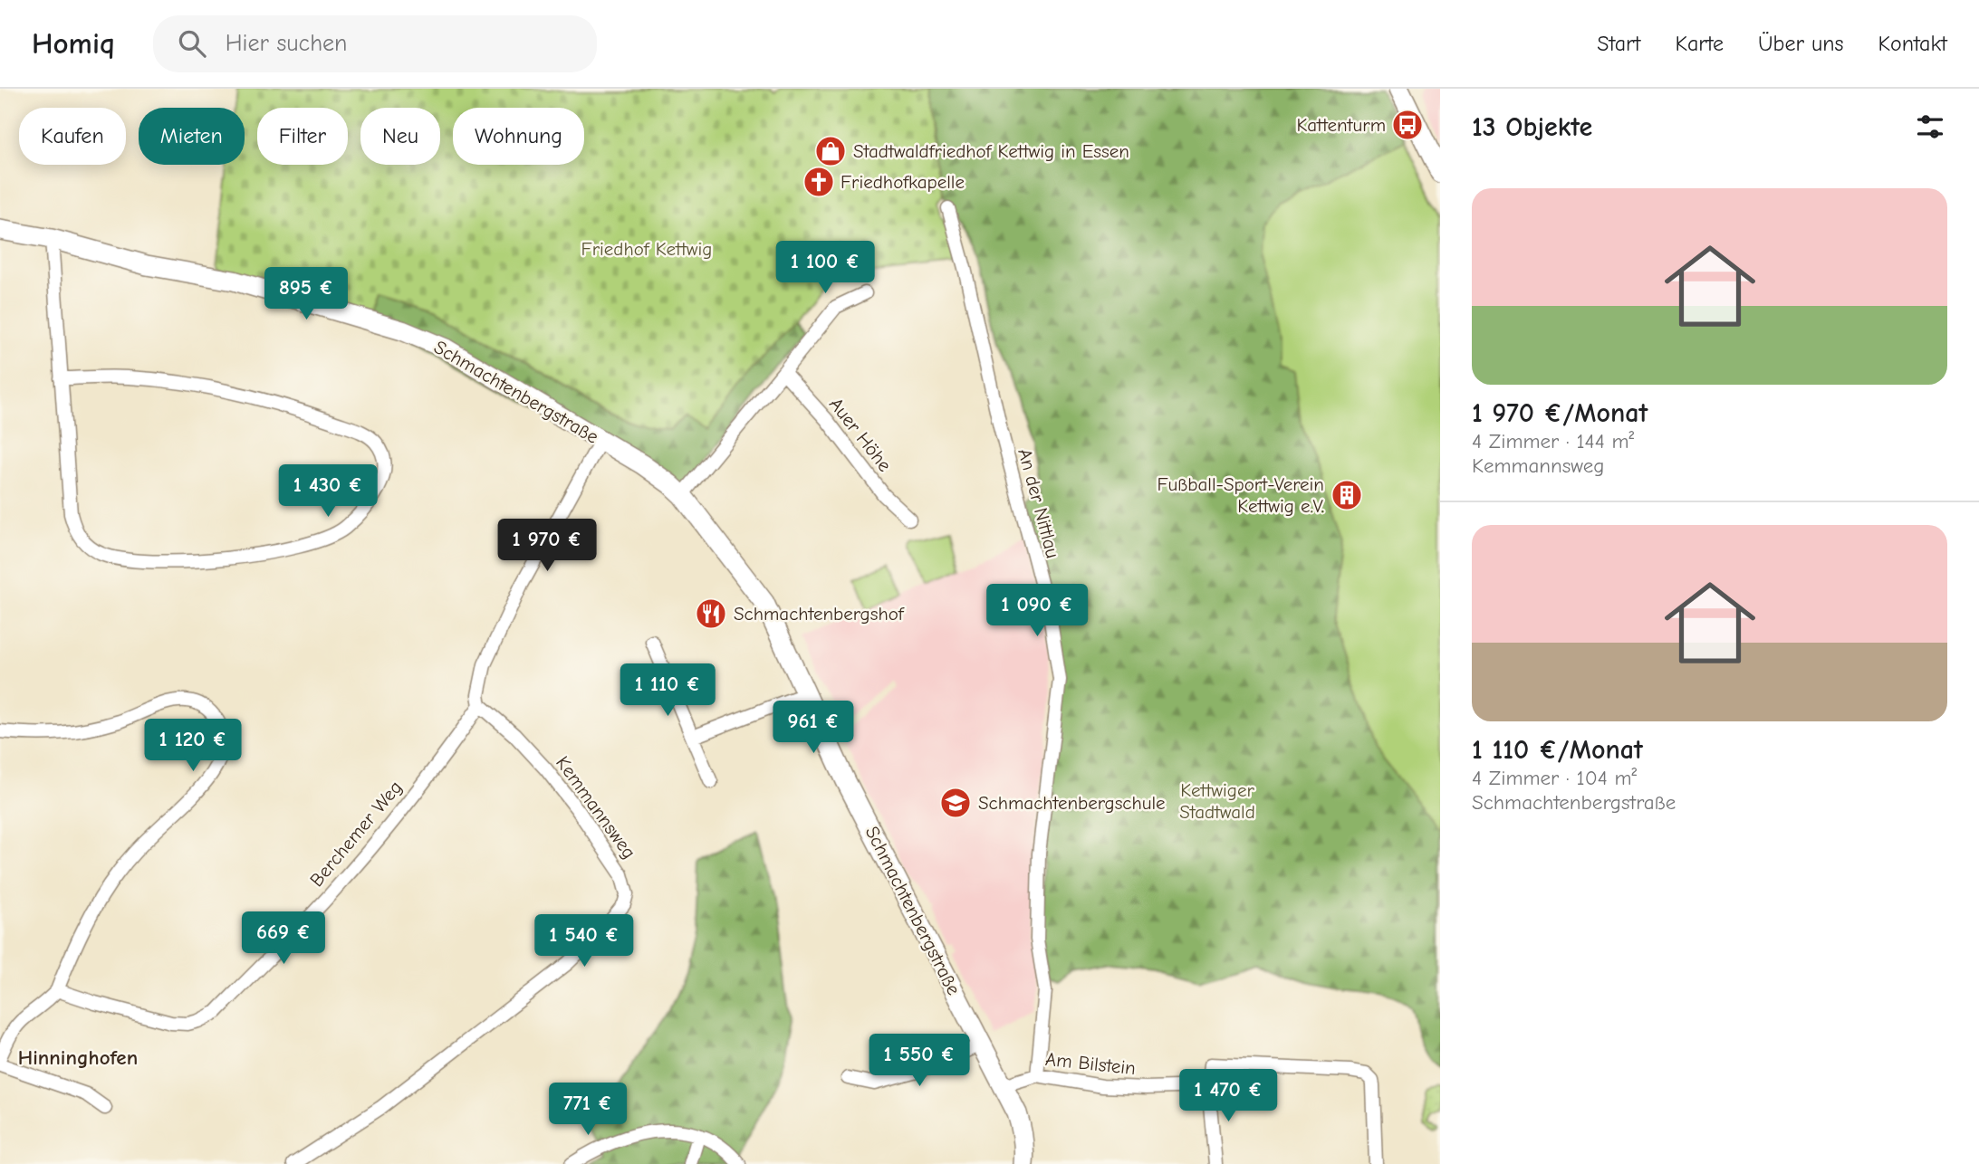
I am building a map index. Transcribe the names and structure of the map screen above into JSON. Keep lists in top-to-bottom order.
{
  "streets": {
    "street": [
      "Schmachtenbergstraße",
      "Auer Höhe",
      "An der Nittlau",
      "Kemmannsweg",
      "Berchemer Weg",
      "Am Bilstein"
    ]
  },
  "crossings": [
    ["Schmachtenbergstraße", "Am Bilstein"],
    ["An der Nittlau", "Am Bilstein"],
    ["Kemmannsweg", "Berchemer Weg"]
  ],
  "districts": ["Hinninghofen"],
  "parks": ["Friedhof Kettwig", "Kettwiger Stadtwald"],
  "places": {
    "bus stop": ["Kattenturm"],
    "shop": ["Stadtwaldfriedhof Kettwig in Essen"],
    "church": ["Friedhofkapelle"],
    "building": ["Fußball-Sport-Verein Kettwig e.V."],
    "restaurant": ["Schmachtenbergshof"],
    "school or university": ["Schmachtenbergschule"]
  },
  "page": {
    "header": "Homiq",
    "search": "Hier suchen",
    "nav": [
      "Start",
      "Karte",
      "Über uns",
      "Kontakt"
    ],
    "heading": "13 Objekte",
    "chip": [
      "Kaufen",
      "Mieten",
      "Filter",
      "Neu",
      "Wohnung"
    ],
    "list": [
      {
        "name": "1 970 €/Monat",
        "note": "4 Zimmer · 144 m² · Kemmannsweg"
      },
      {
        "name": "1 110 €/Monat",
        "note": "4 Zimmer · 104 m² · Schmachtenbergstraße"
      }
    ],
    "price": [
      "1 100 €",
      "895 €",
      "1 430 €",
      "1 970 €",
      "1 090 €",
      "1 110 €",
      "961 €",
      "1 120 €",
      "669 €",
      "1 540 €",
      "1 550 €",
      "1 470 €",
      "771 €"
    ]
  }
}
